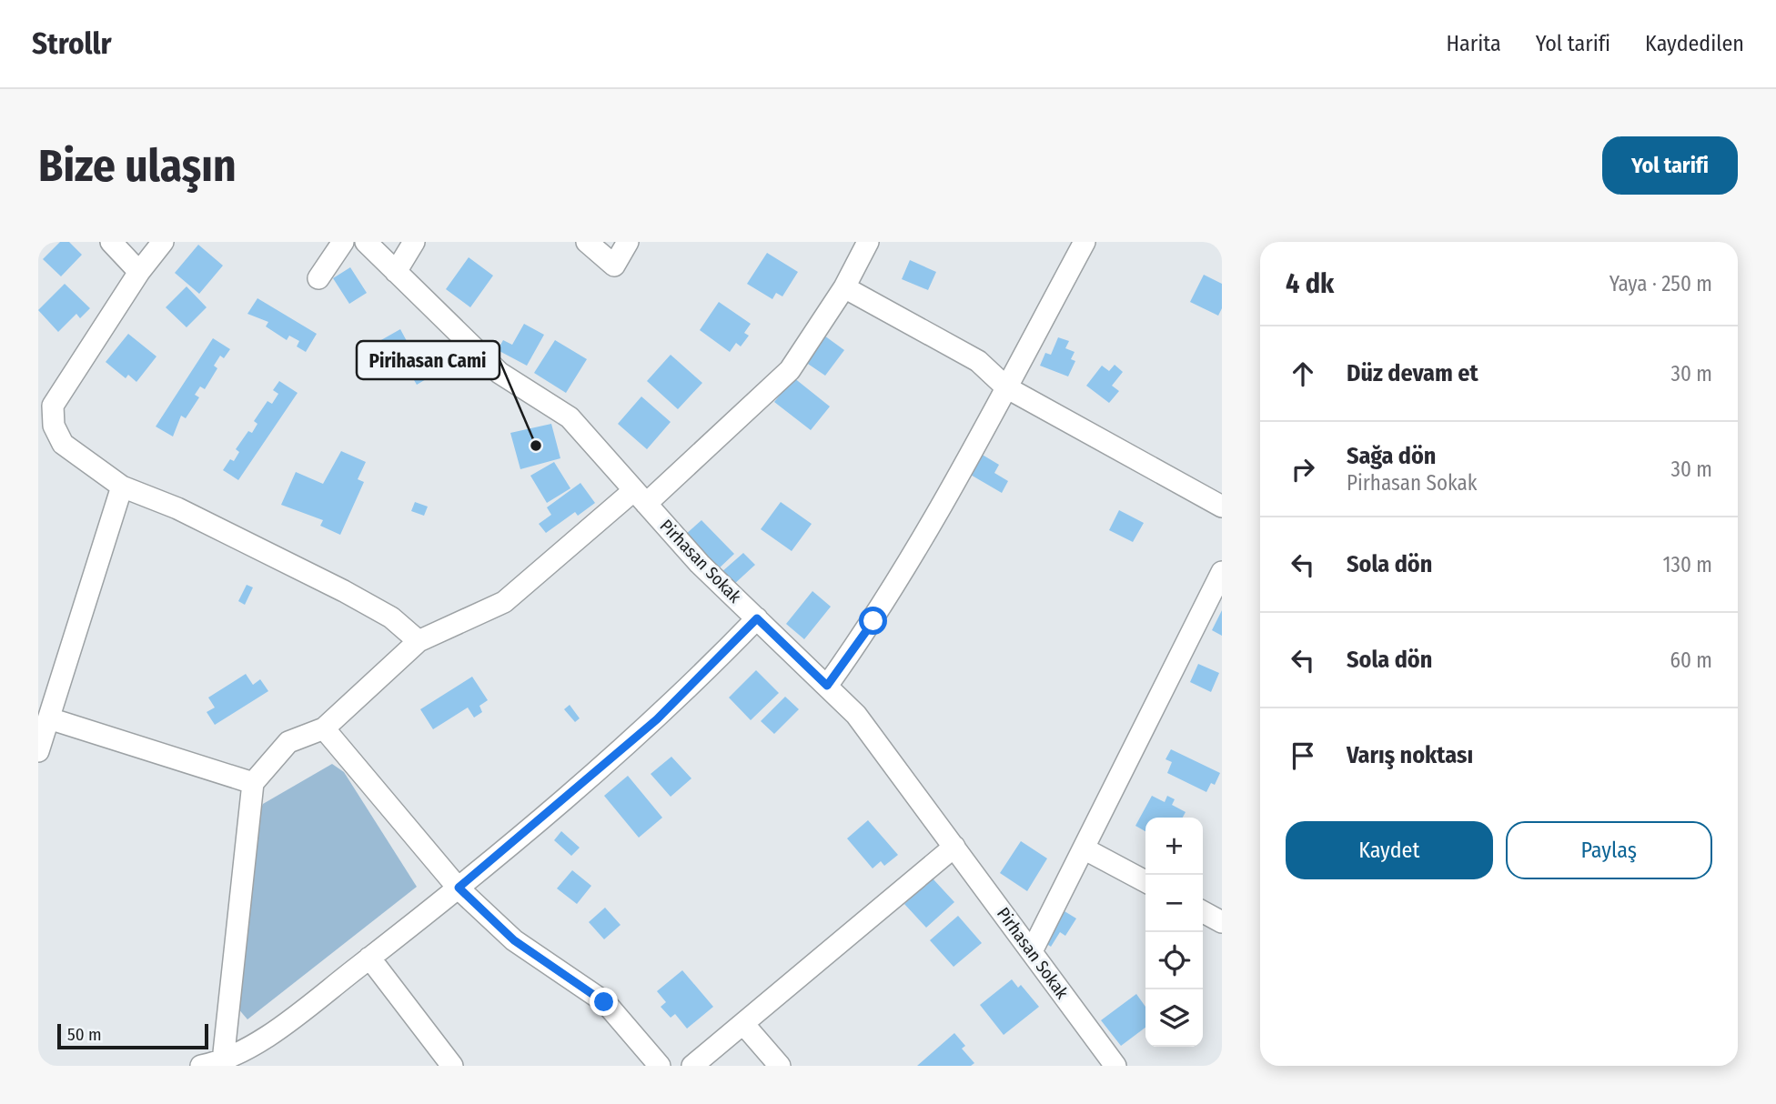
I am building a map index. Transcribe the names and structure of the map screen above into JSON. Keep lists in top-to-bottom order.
{
  "streets": {
    "street": ["Pirhasan Sokak"]
  },
  "places": ["Pirihasan Cami"],
  "scale_bar": "50 m",
  "page": {
    "header": "Strollr",
    "nav": ["Harita", "Yol tarifi", "Kaydedilen"],
    "buttons": [
      "Yol tarifi",
      ["Kaydet", "Paylaş"]
    ],
    "title": "Bize ulaşın",
    "heading": ["4 dk", "Yaya · 250 m"],
    "list": [
      ["Düz devam et", "30 m"],
      ["Sağa dön", "Pirhasan Sokak", "30 m"],
      ["Sola dön", "130 m"],
      ["Sola dön", "60 m"],
      "Varış noktası"
    ],
    "map_buttons": ["+", "−"],
    "scale": "50 m"
  }
}
